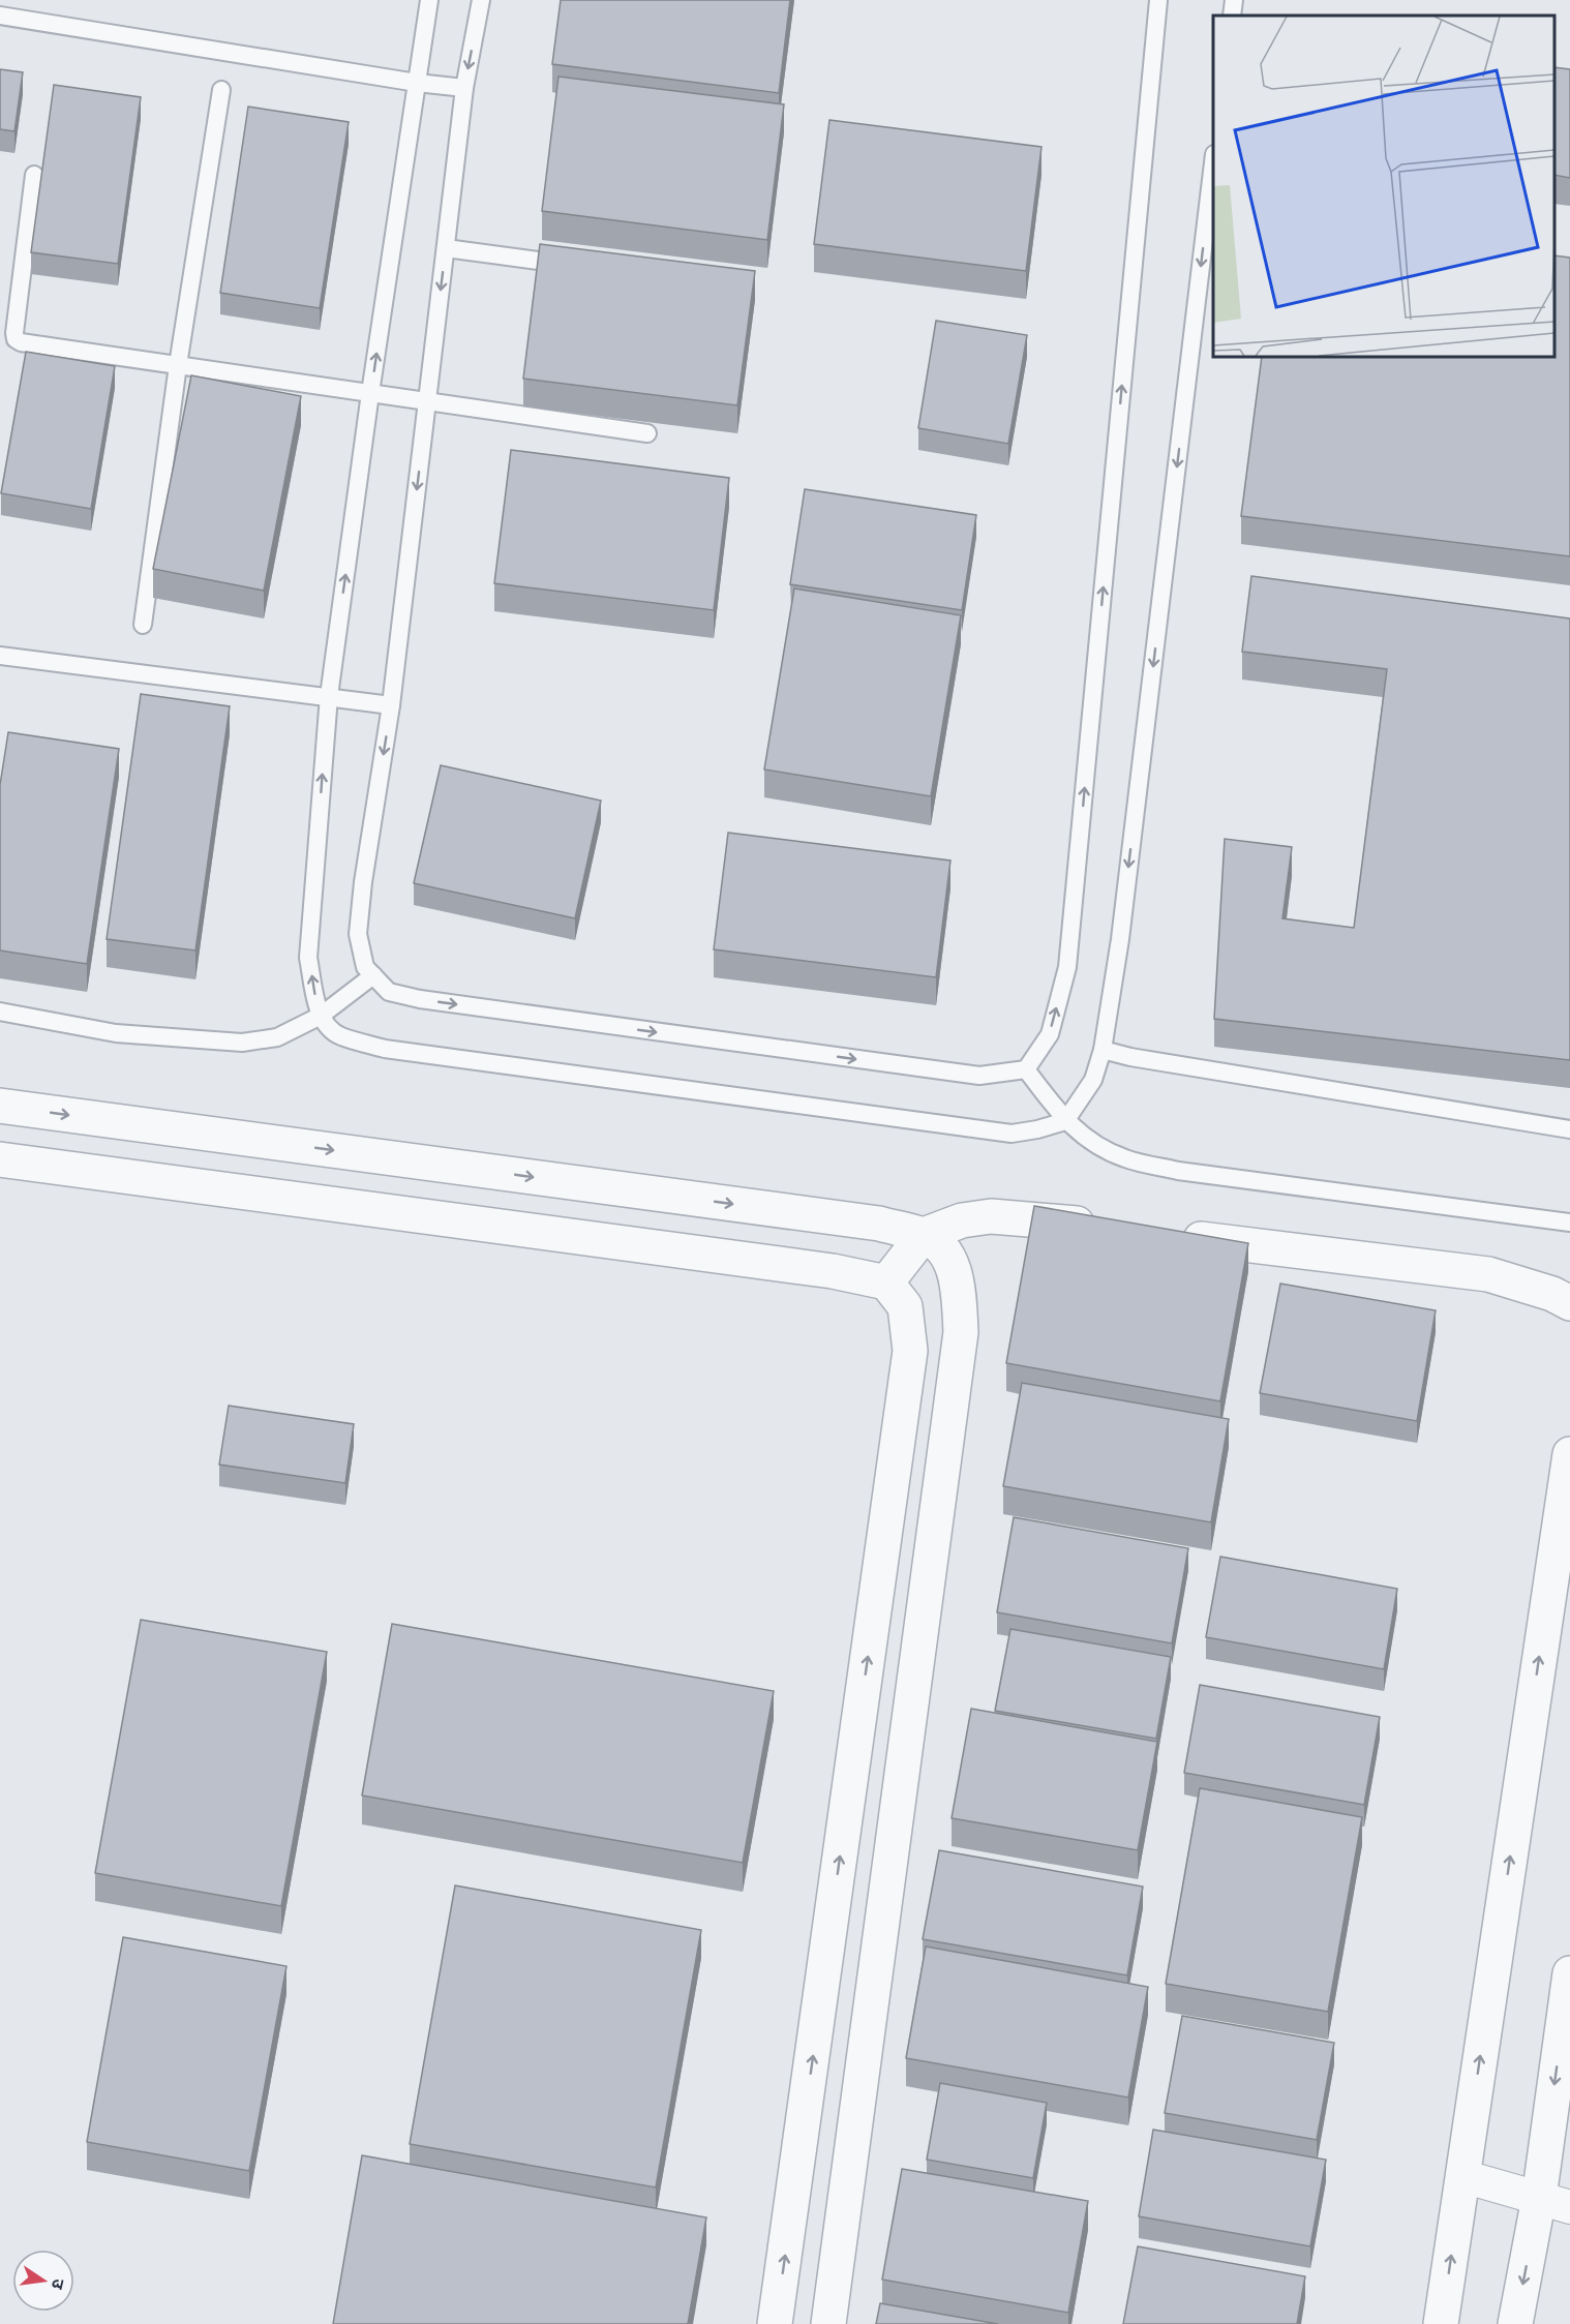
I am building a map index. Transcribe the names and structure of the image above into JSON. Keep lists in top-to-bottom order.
{
  "north": "right"
}
